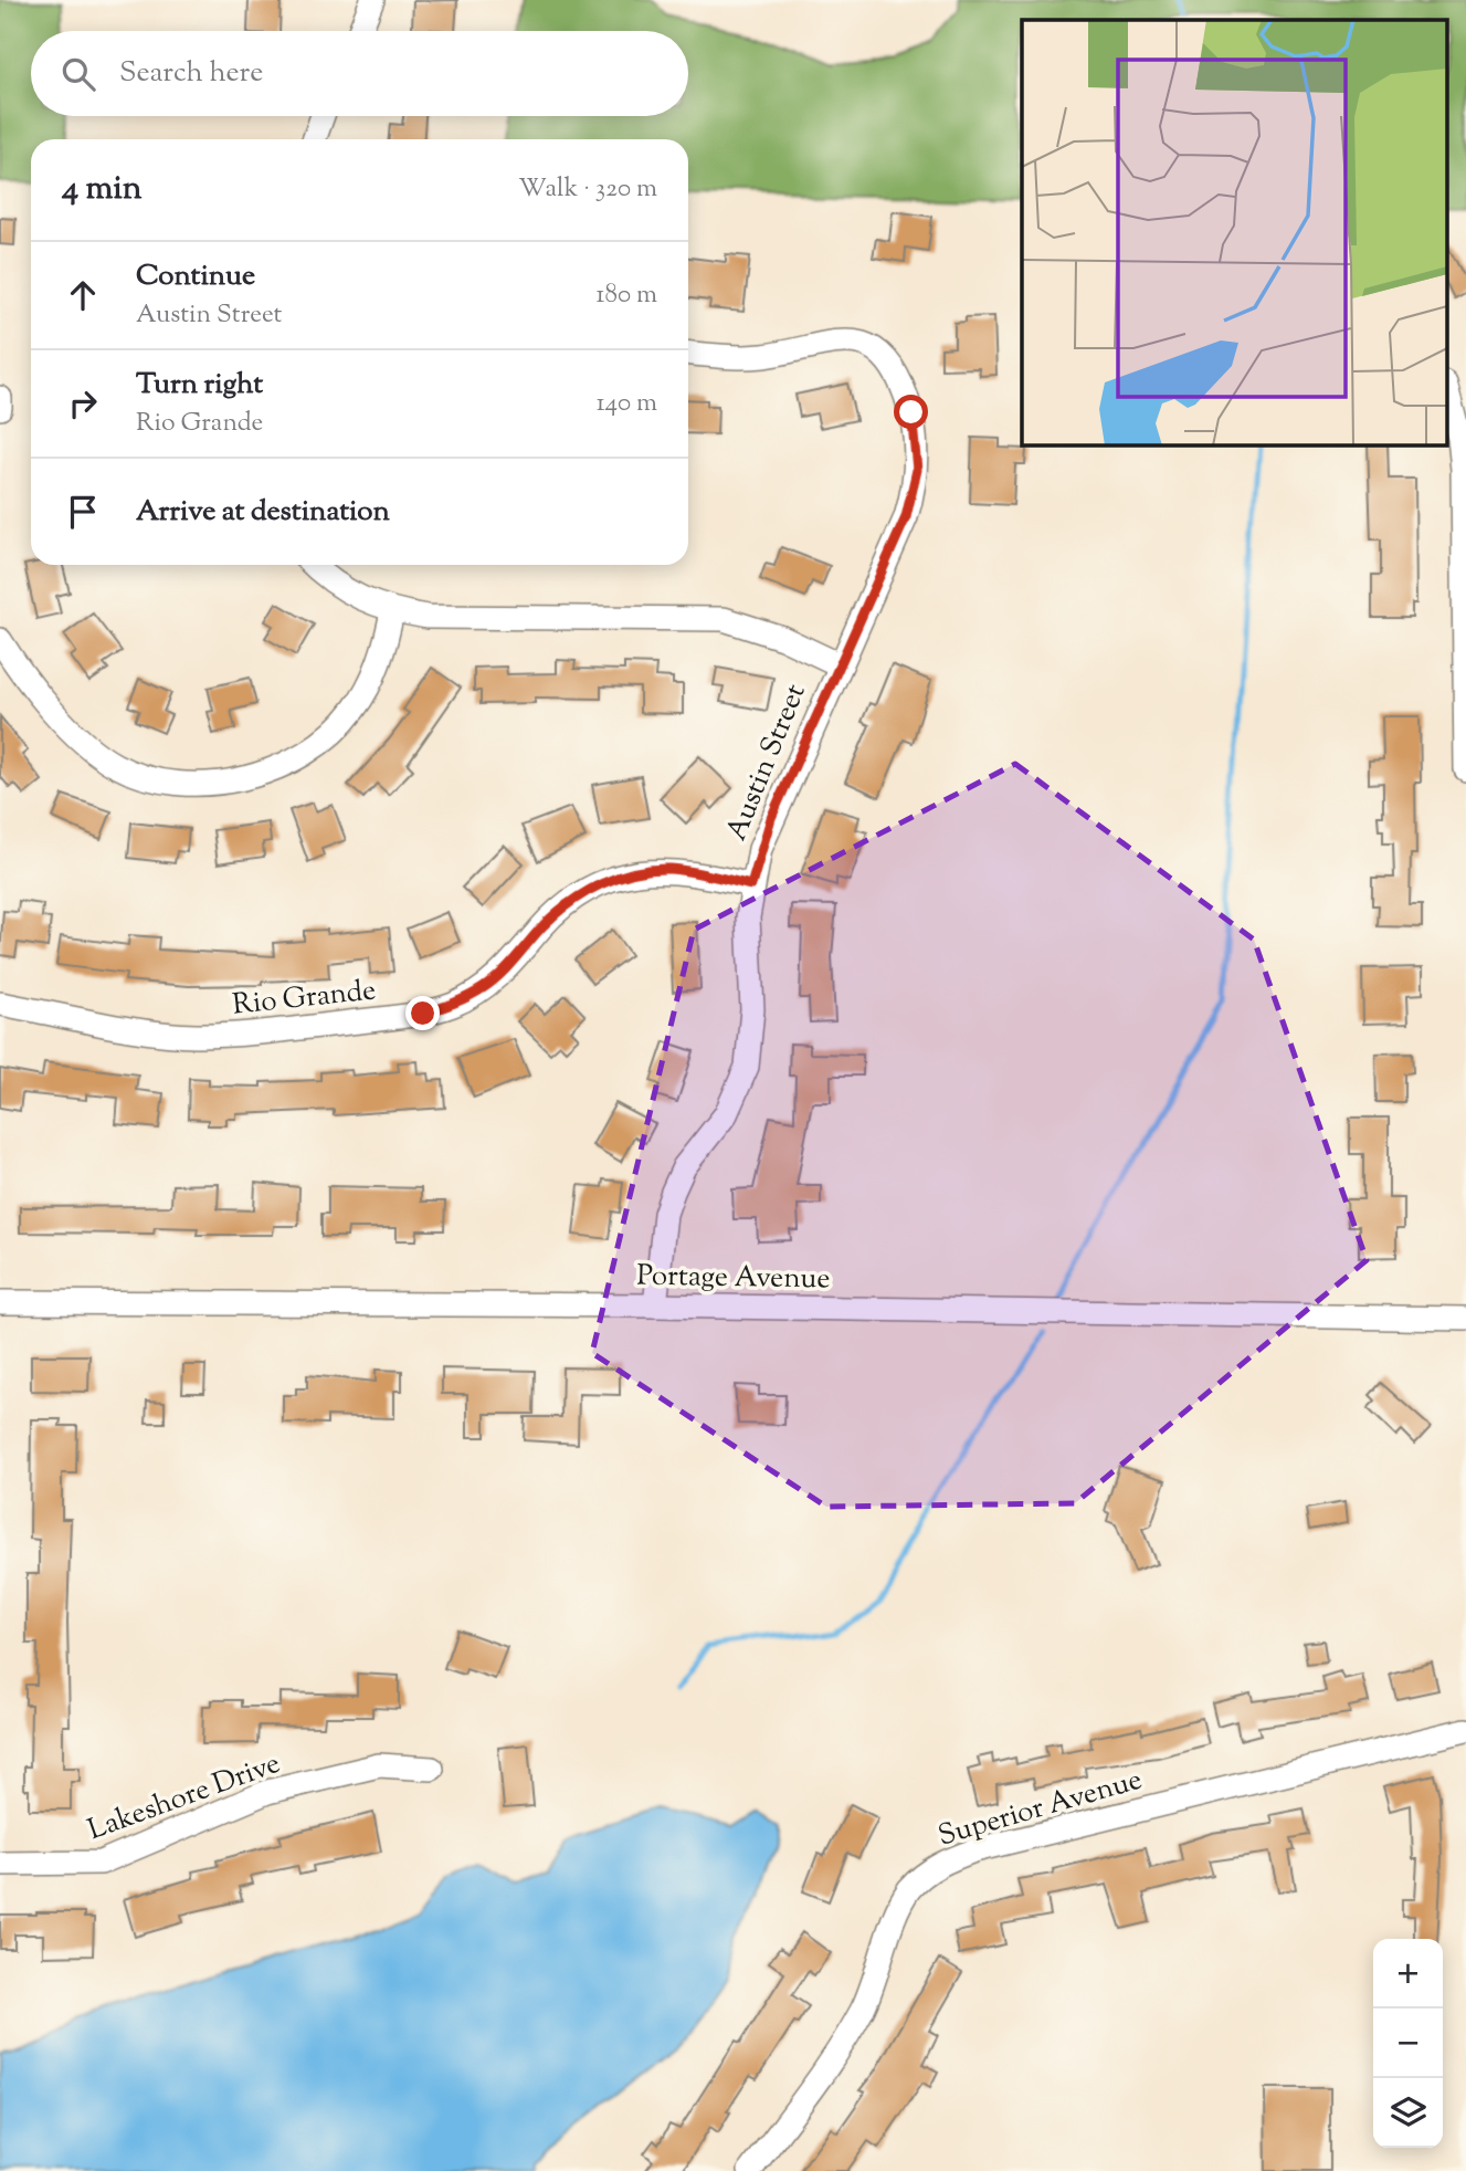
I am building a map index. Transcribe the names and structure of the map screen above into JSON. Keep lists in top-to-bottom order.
{
  "streets": {
    "street": [
      "Austin Street",
      "Rio Grande",
      "Portage Avenue",
      "Lakeshore Drive",
      "Superior Avenue"
    ]
  },
  "crossings": [
    ["Austin Street", "Rio Grande"],
    ["Austin Street", "Portage Avenue"]
  ],
  "page": {
    "search": "Search here",
    "heading": ["4 min", "Walk · 320 m"],
    "list": [
      ["Continue", "Austin Street", "180 m"],
      ["Turn right", "Rio Grande", "140 m"],
      "Arrive at destination"
    ],
    "map_buttons": ["+", "−"]
  }
}
